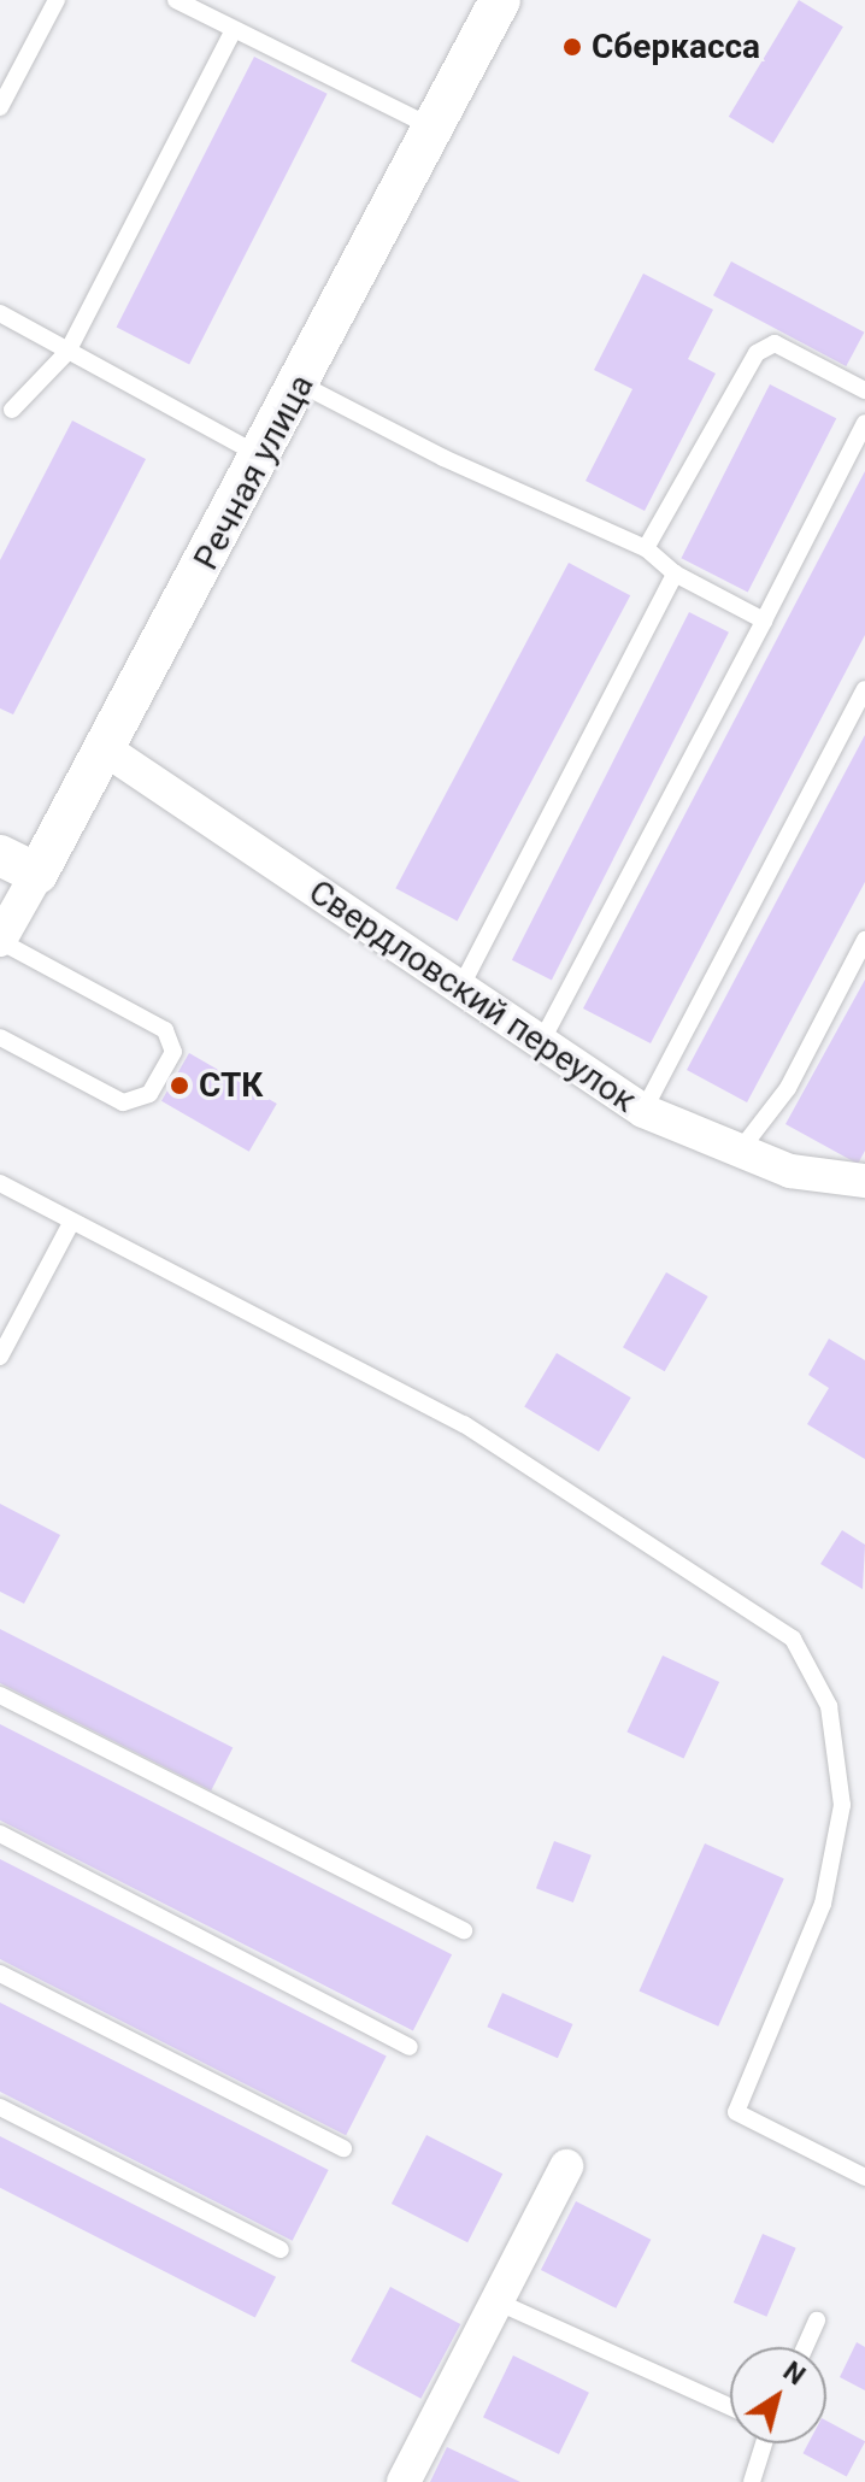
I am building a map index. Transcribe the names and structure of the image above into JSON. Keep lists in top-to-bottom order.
{
  "streets": {
    "street": ["Речная улица", "Свердловский переулок"]
  },
  "crossings": [
    ["Речная улица", "Свердловский переулок"]
  ],
  "places": ["Сберкасса", "СТК"],
  "north": "top right"
}
